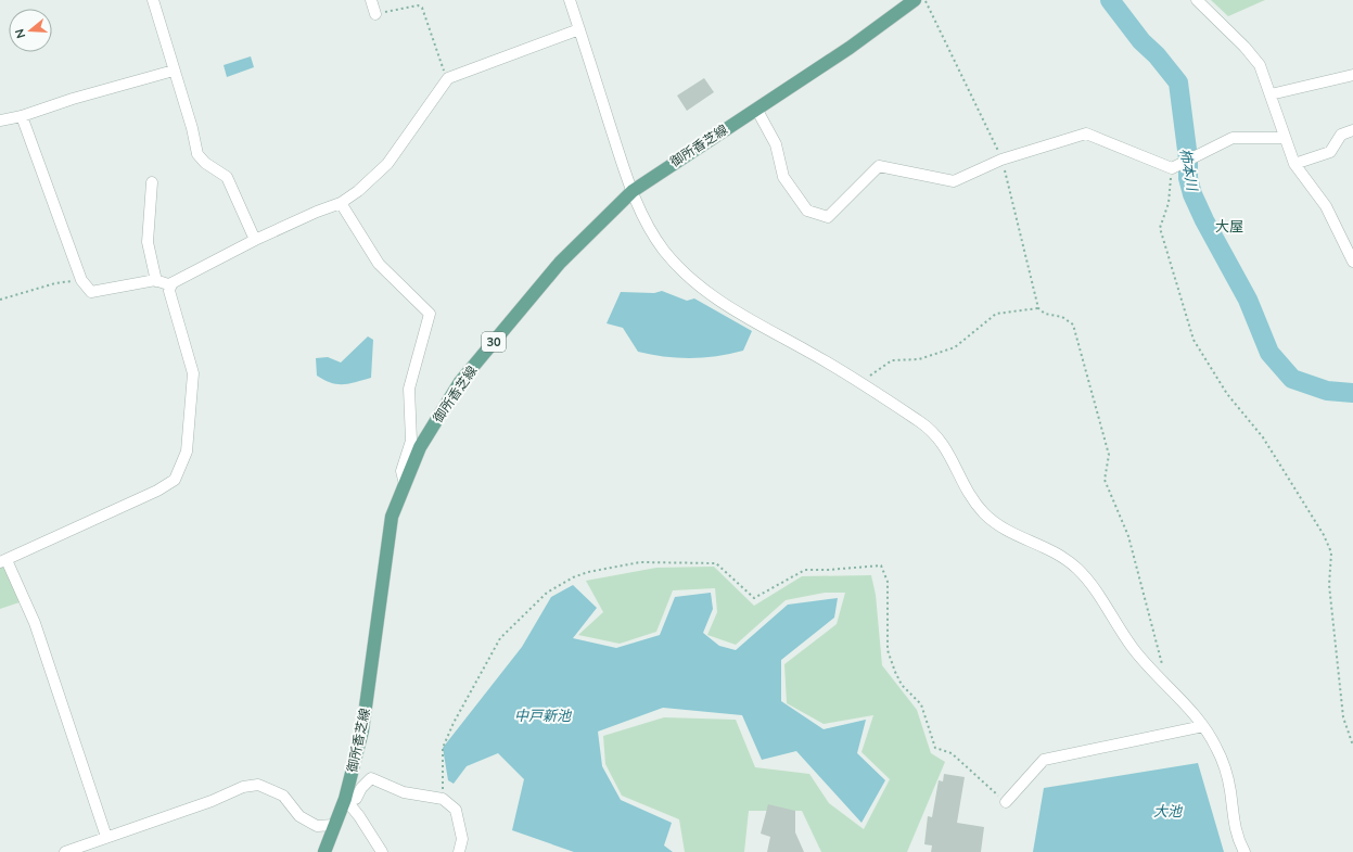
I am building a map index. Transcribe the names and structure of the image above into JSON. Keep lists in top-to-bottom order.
{
  "streets": {
    "main road": ["御所香芝線", "30"]
  },
  "districts": ["大屋"],
  "water": ["柿本川", "中戸新池", "大池"],
  "north": "left"
}
